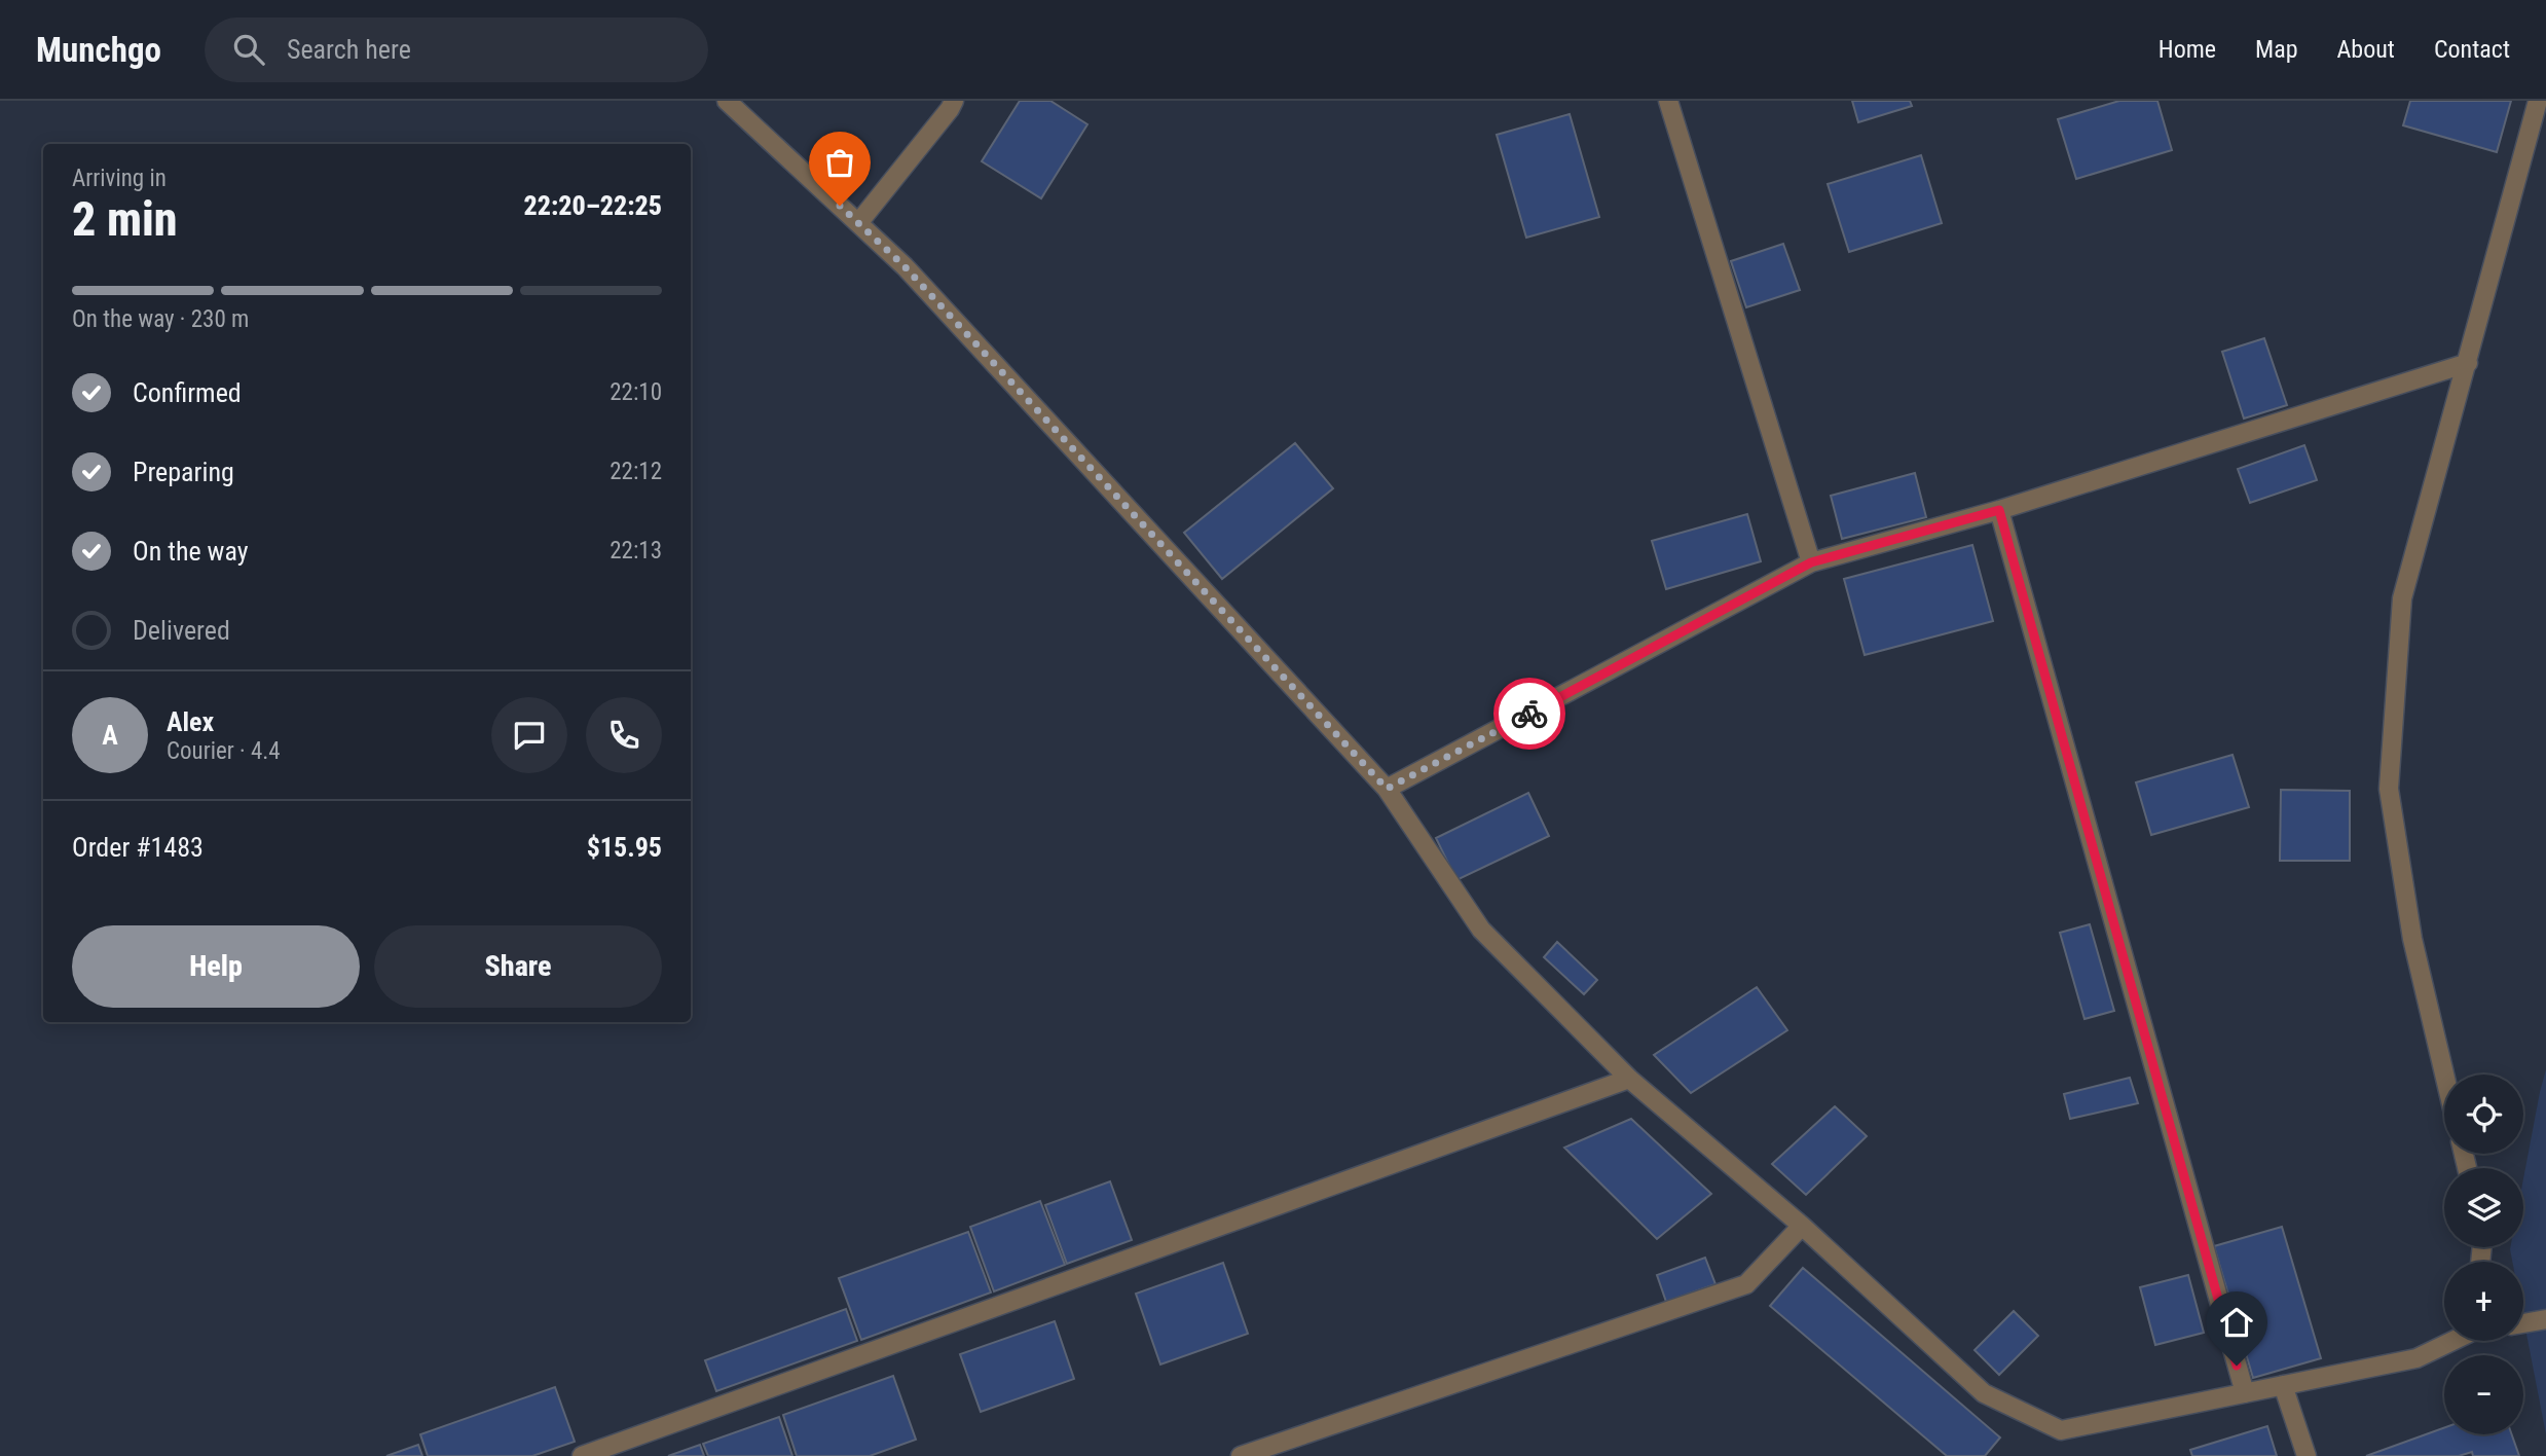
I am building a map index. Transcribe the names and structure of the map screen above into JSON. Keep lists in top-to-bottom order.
{
  "page": {
    "header": "Munchgo",
    "search": "Search here",
    "nav": [
      "Home",
      "Map",
      "About",
      "Contact"
    ],
    "heading": ["2 min", "Arriving in", "22:20–22:25"],
    "panel": [
      "Alex",
      "Courier · 4.4",
      "Order #1483",
      "$15.95"
    ],
    "bar": "On the way · 230 m",
    "list": [
      ["Confirmed", "22:10"],
      ["Preparing", "22:12"],
      ["On the way", "22:13"],
      "Delivered"
    ],
    "round": "A",
    "buttons": ["Help", "Share"],
    "map_buttons": ["+", "−"]
  }
}
